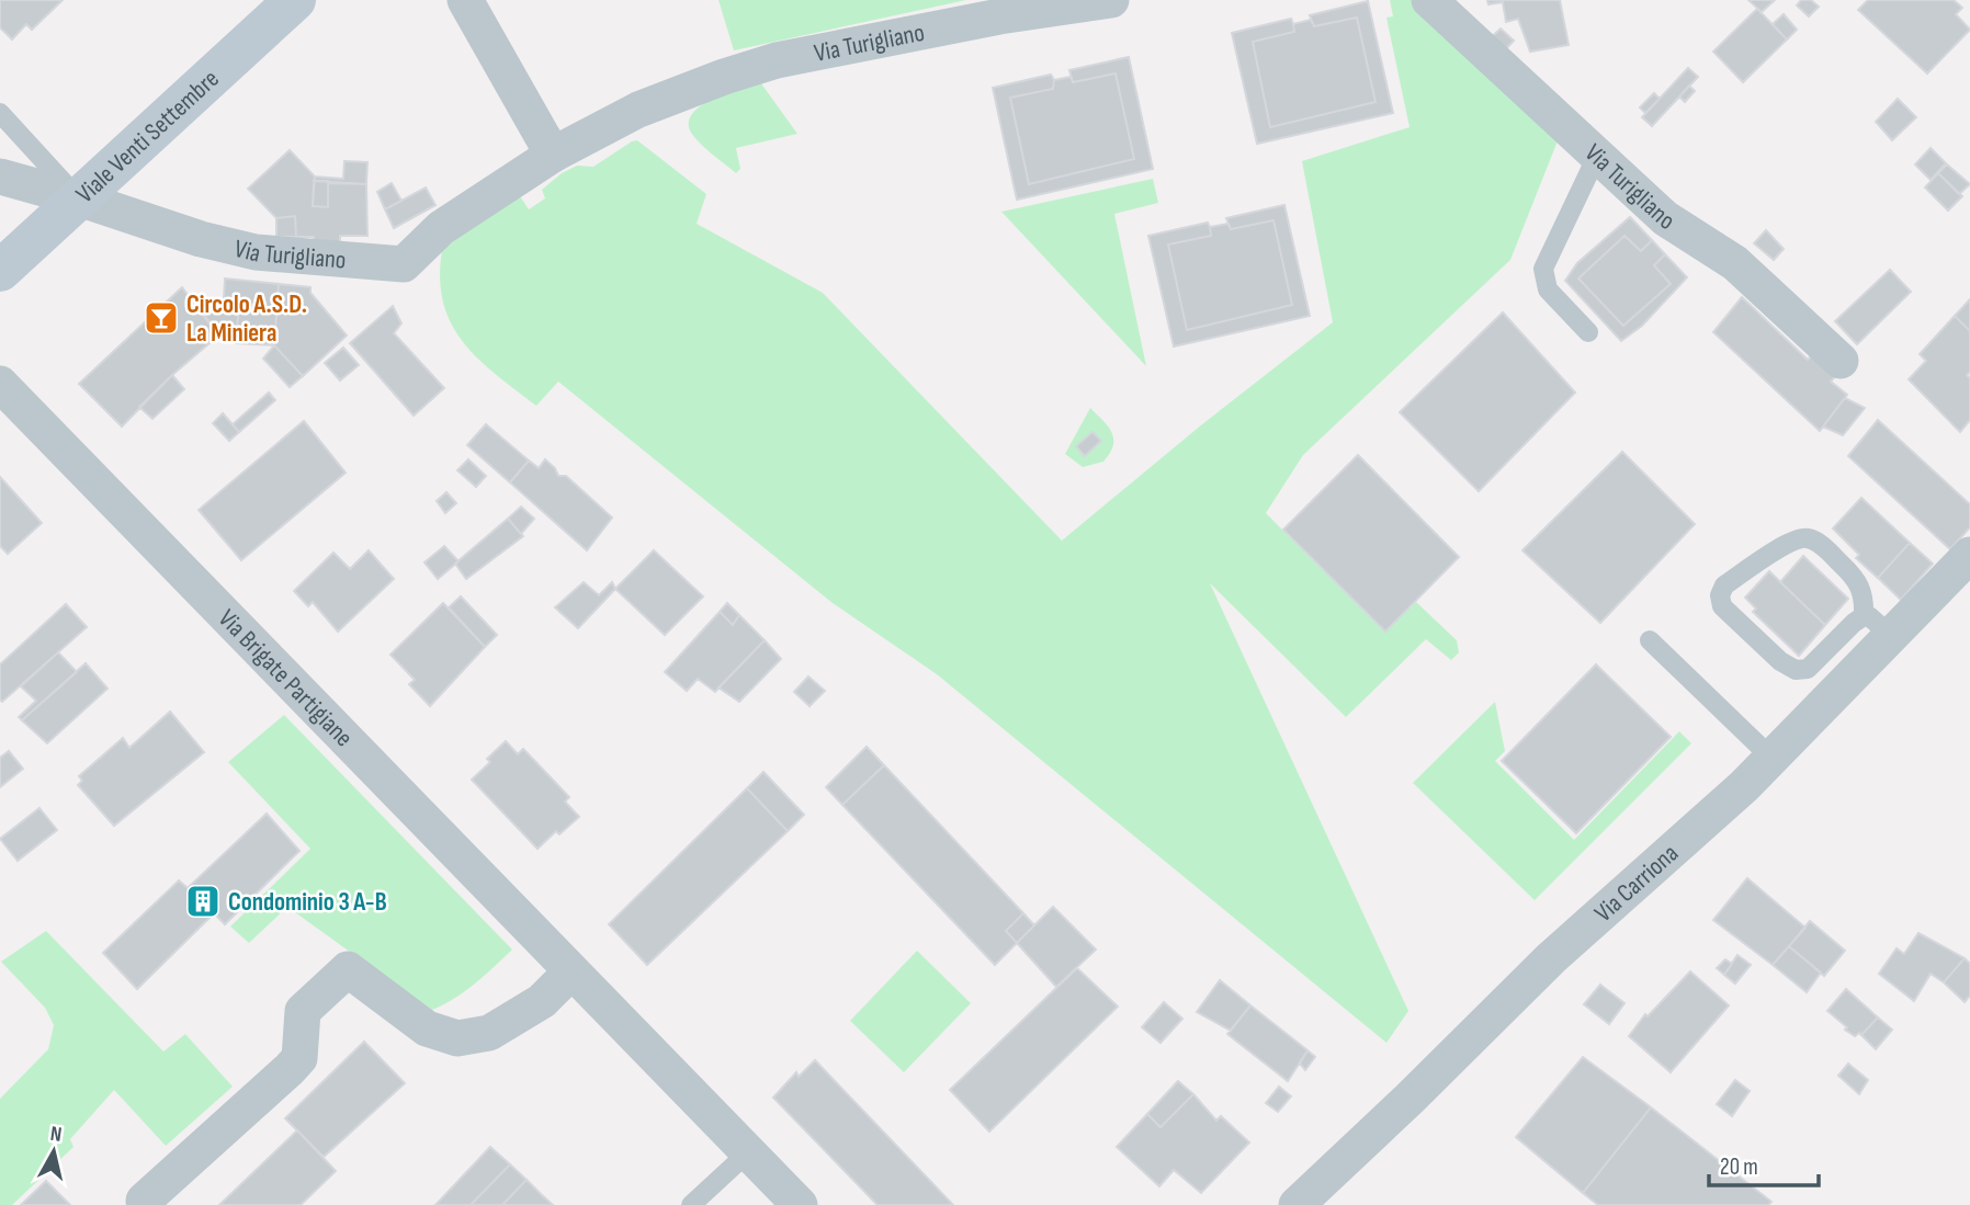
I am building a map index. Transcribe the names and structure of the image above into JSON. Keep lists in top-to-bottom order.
{
  "streets": {
    "main road": ["Viale Venti Settembre"],
    "street": ["Via Turigliano", "Via Brigate Partigiane", "Via Carriona"]
  },
  "crossings": [
    ["Via Turigliano", "Viale Venti Settembre"]
  ],
  "places": {
    "bar": ["Circolo A.S.D. La Miniera"],
    "building": ["Condominio 3 A-B"]
  },
  "scale_bar": "20 m",
  "north": "top"
}
